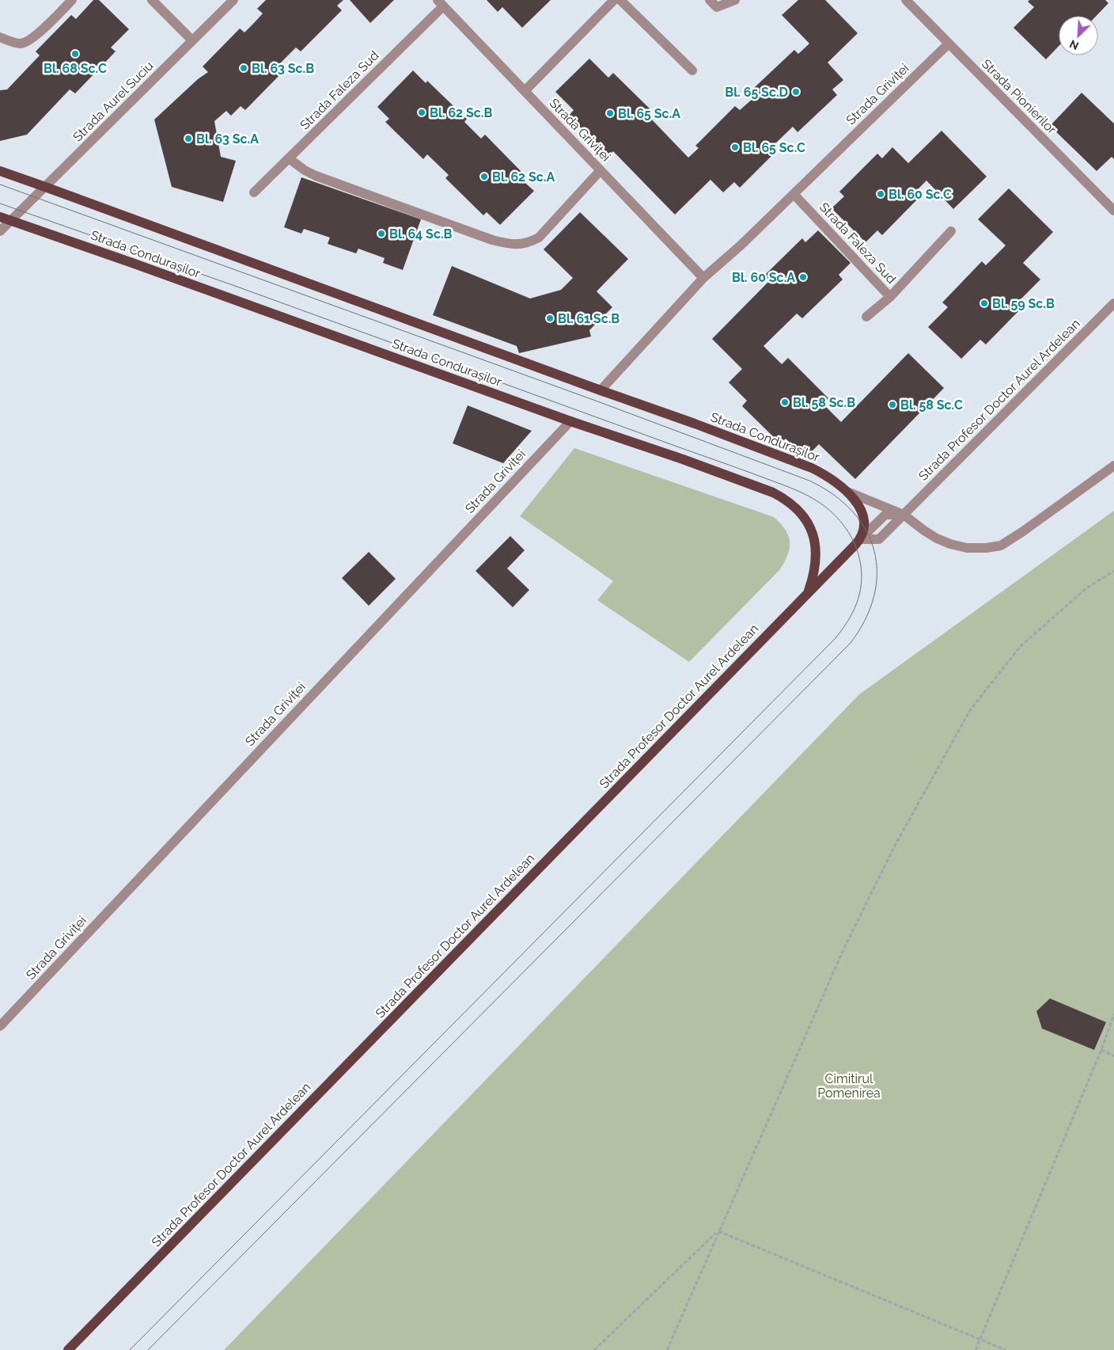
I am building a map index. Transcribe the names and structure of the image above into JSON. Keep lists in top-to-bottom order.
{
  "streets": {
    "main road": ["Strada Condurașilor", "Strada Profesor Doctor Aurel Ardelean"],
    "street": [
      "Strada Faleza Sud",
      "Strada Griviței",
      "Strada Pionierilor",
      "Strada Aurel Suciu"
    ]
  },
  "crossings": [
    ["Strada Faleza Sud", "Strada Griviței"],
    ["Strada Griviței", "Strada Pionierilor"],
    ["Strada Griviței", "Strada Condurașilor"],
    ["Strada Aurel Suciu", "Strada Condurașilor"],
    ["Strada Condurașilor", "Strada Profesor Doctor Aurel Ardelean"]
  ],
  "parks": ["Cimitirul Pomenirea"],
  "places": [
    "Bl. 68 Sc.C",
    "Bl. 63 Sc.B",
    "Bl. 65 Sc.D",
    "Bl. 62 Sc.B",
    "Bl. 65 Sc.A",
    "Bl. 63 Sc.A",
    "Bl. 65 Sc.C",
    "Bl. 62 Sc.A",
    "Bl. 60 Sc.C",
    "Bl. 64 Sc.B",
    "Bl. 60 Sc.A",
    "Bl. 59 Sc.B",
    "Bl. 61 Sc.B",
    "Bl. 58 Sc.B",
    "Bl. 58 Sc.C"
  ],
  "north": "bottom left"
}
